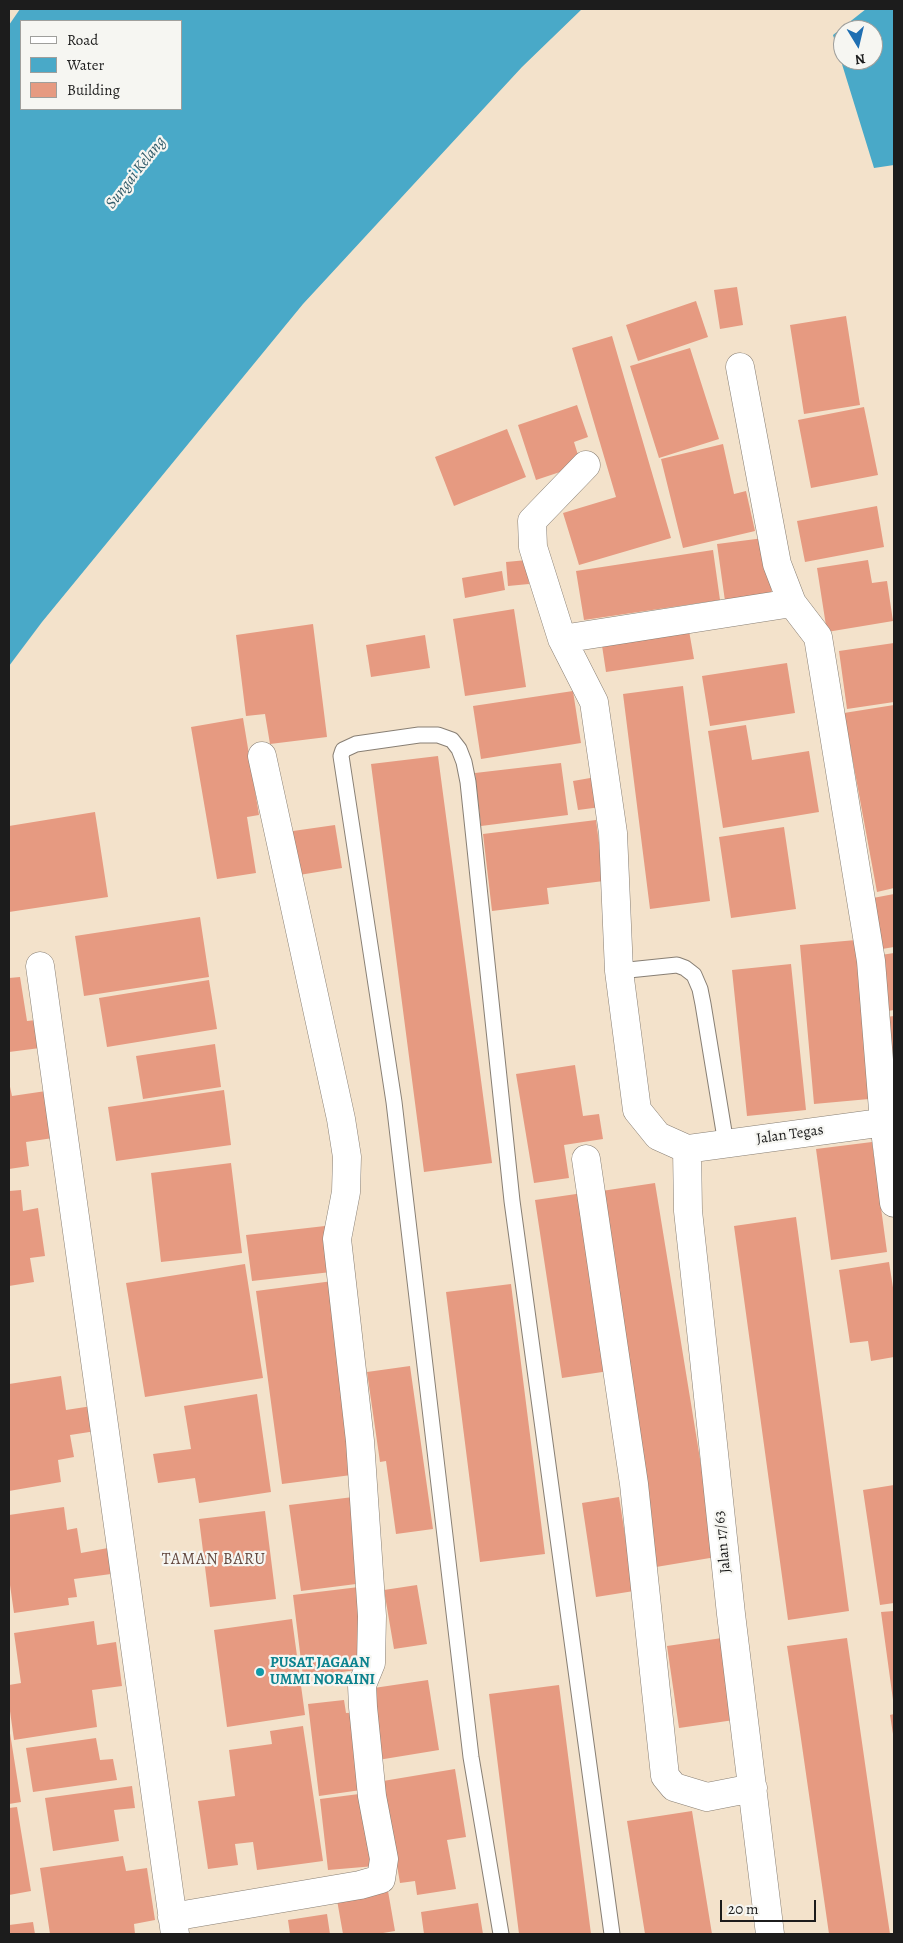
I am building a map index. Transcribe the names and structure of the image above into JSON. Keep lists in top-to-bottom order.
{
  "streets": {
    "street": ["Jalan Tegas", "Jalan 17/63"]
  },
  "crossings": [
    ["Jalan Tegas", "Jalan 17/63"]
  ],
  "districts": ["TAMAN BARU"],
  "water": ["Sungai Kelang"],
  "places": ["PUSAT JAGAAN UMMI NORAINI"],
  "legend": ["Road", "Water", "Building"],
  "scale_bar": "20 m",
  "north": "bottom"
}
